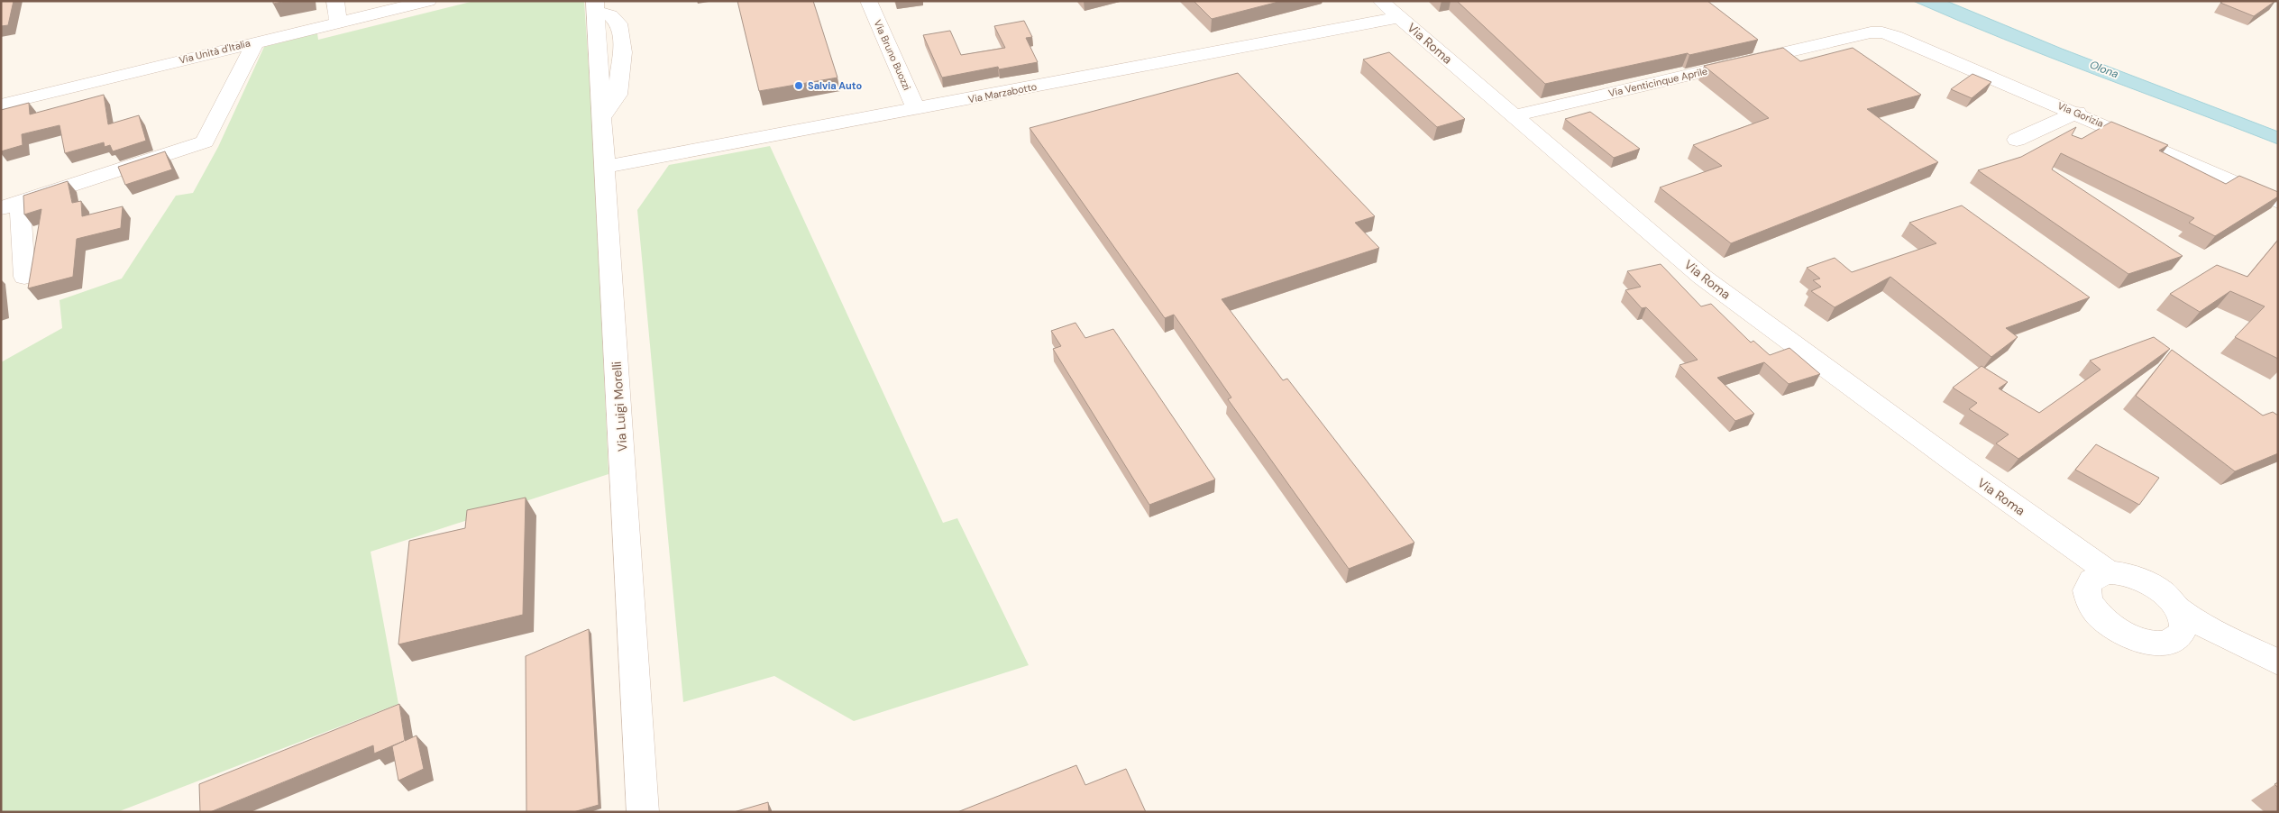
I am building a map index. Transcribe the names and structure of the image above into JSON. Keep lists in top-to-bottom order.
{
  "streets": {
    "street": [
      "Via Roma",
      "Via Unità d'Italia",
      "Via Bruno Buozzi",
      "Via Venticinque Aprile",
      "Via Marzabotto",
      "Via Gorizia",
      "Via Luigi Morelli"
    ]
  },
  "crossings": [
    ["Via Roma", "Via Venticinque Aprile"],
    ["Via Roma", "Via Marzabotto"],
    ["Via Bruno Buozzi", "Via Marzabotto"],
    ["Via Venticinque Aprile", "Via Gorizia"],
    ["Via Marzabotto", "Via Luigi Morelli"]
  ],
  "water": ["Olona"],
  "places": ["Salvia Auto"]
}
